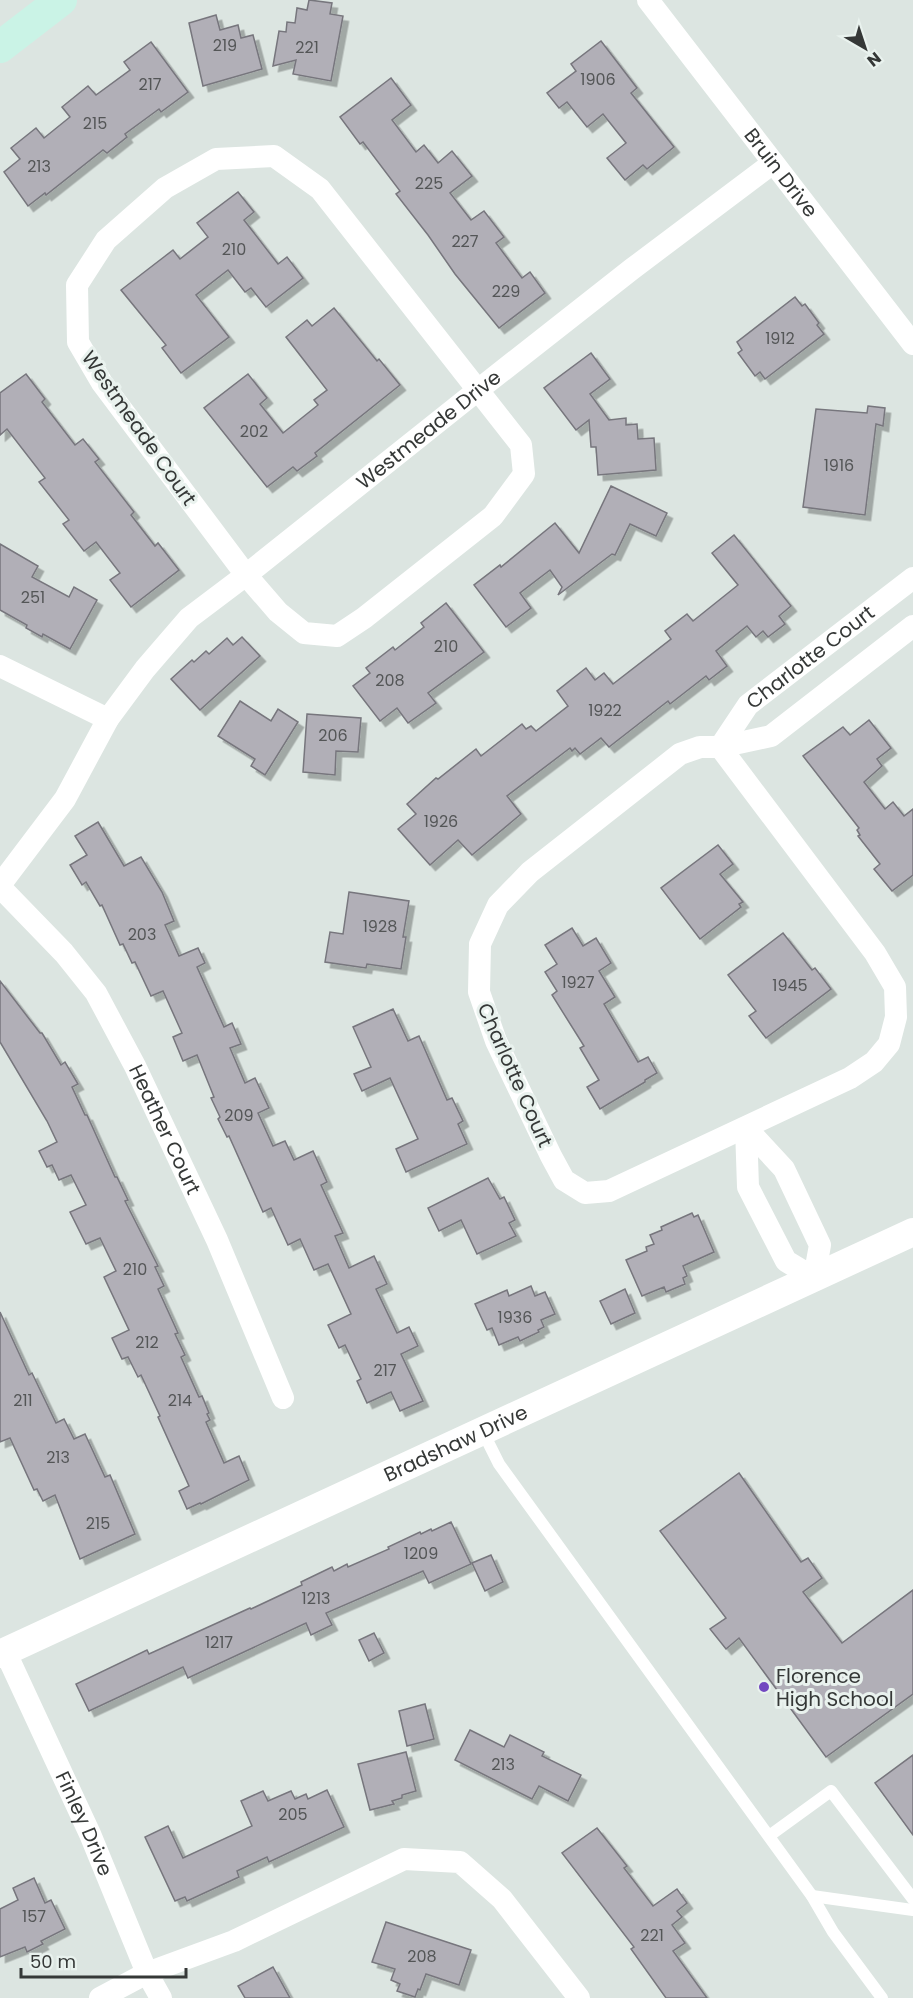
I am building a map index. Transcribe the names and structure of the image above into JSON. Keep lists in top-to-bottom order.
{
  "streets": {
    "street": [
      "Bruin Drive",
      "Westmeade Court",
      "Westmeade Drive",
      "Charlotte Court",
      "Heather Court",
      "Bradshaw Drive",
      "Finley Drive"
    ]
  },
  "crossings": [
    ["Bruin Drive", "Westmeade Drive"],
    ["Westmeade Court", "Westmeade Drive"],
    ["Westmeade Drive", "Heather Court"],
    ["Bradshaw Drive", "Finley Drive"]
  ],
  "places": ["Florence High School"],
  "house_numbers": [
    "219",
    "221",
    "1906",
    "217",
    "215",
    "213",
    "225",
    "227",
    "210",
    "229",
    "1912",
    "202",
    "1916",
    "251",
    "210",
    "208",
    "1922",
    "206",
    "1926",
    "1928",
    "203",
    "1927",
    "1945",
    "209",
    "210",
    "1936",
    "212",
    "217",
    "211",
    "214",
    "213",
    "215",
    "1209",
    "1213",
    "1217",
    "213",
    "205",
    "157",
    "221",
    "208"
  ],
  "scale_bar": "50 m",
  "north": "bottom right"
}
